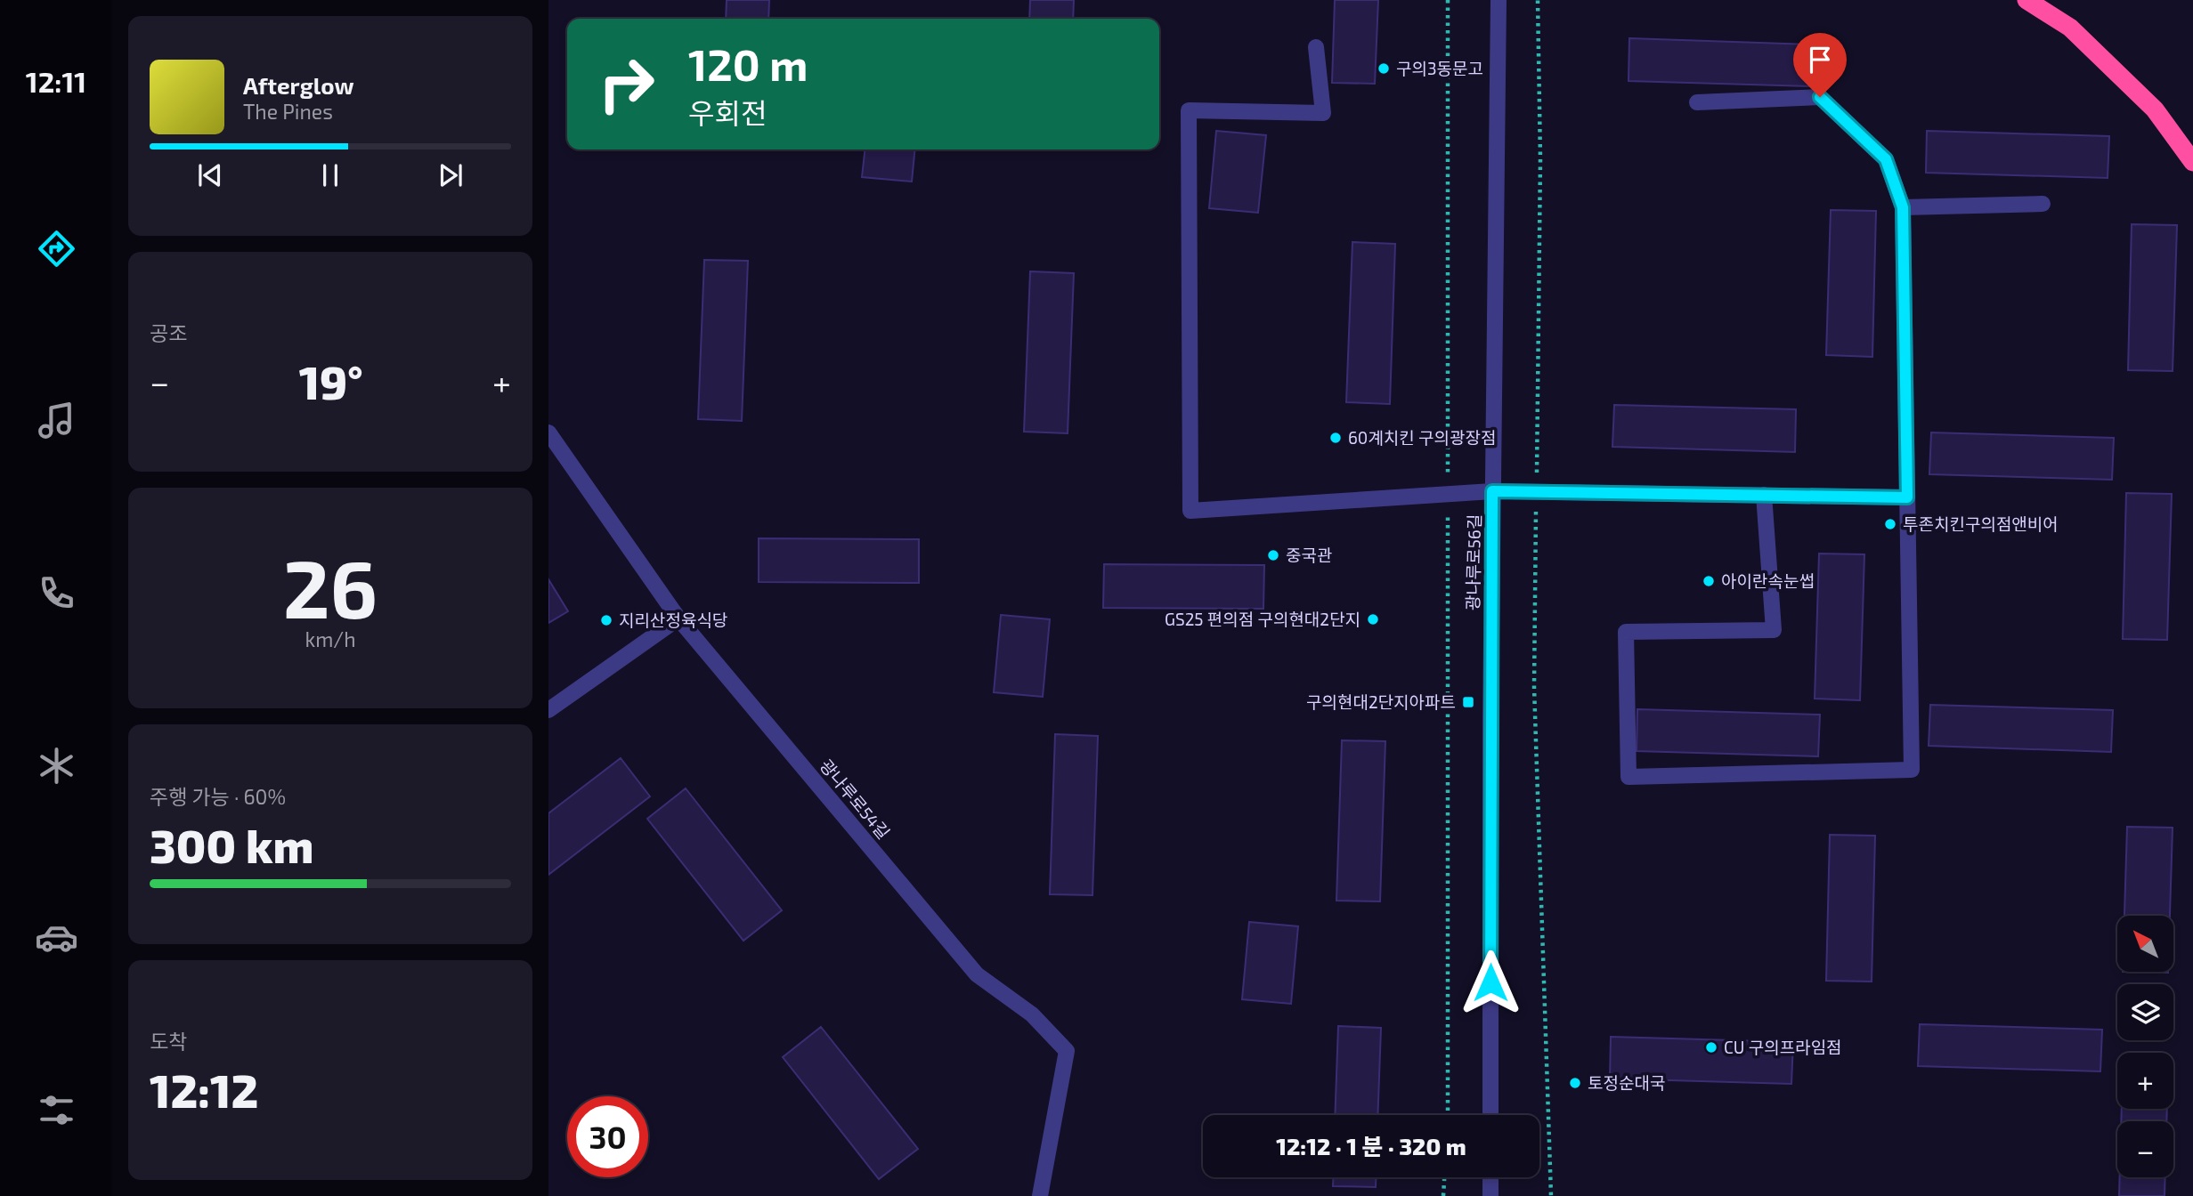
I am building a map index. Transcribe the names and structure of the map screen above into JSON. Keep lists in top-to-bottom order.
{
  "streets": {
    "street": ["광나루로56길", "광나루로54길"]
  },
  "places": {
    "other": [
      "구의3동문고",
      "60계치킨 구의광장점",
      "투존치킨구의점앤비어",
      "중국관",
      "아이란속눈썹",
      "GS25 편의점 구의현대2단지",
      "지리산정육식당",
      "CU 구의프라임점",
      "토정순대국"
    ],
    "transit": ["구의현대2단지아파트"]
  },
  "north": "top left",
  "page": {
    "tabs": "12:11",
    "turn": ["120 m", "우회전"],
    "song": ["Afterglow", "The Pines"],
    "tile": [
      "공조",
      ["26", "km/h"],
      ["주행 가능 · 60%", "300 km"],
      ["도착", "12:12"]
    ],
    "heat": ["−", "19°", "+"],
    "map_buttons": ["+", "−"],
    "limit": "30",
    "trip": "12:12 · 1 분 · 320 m"
  }
}
